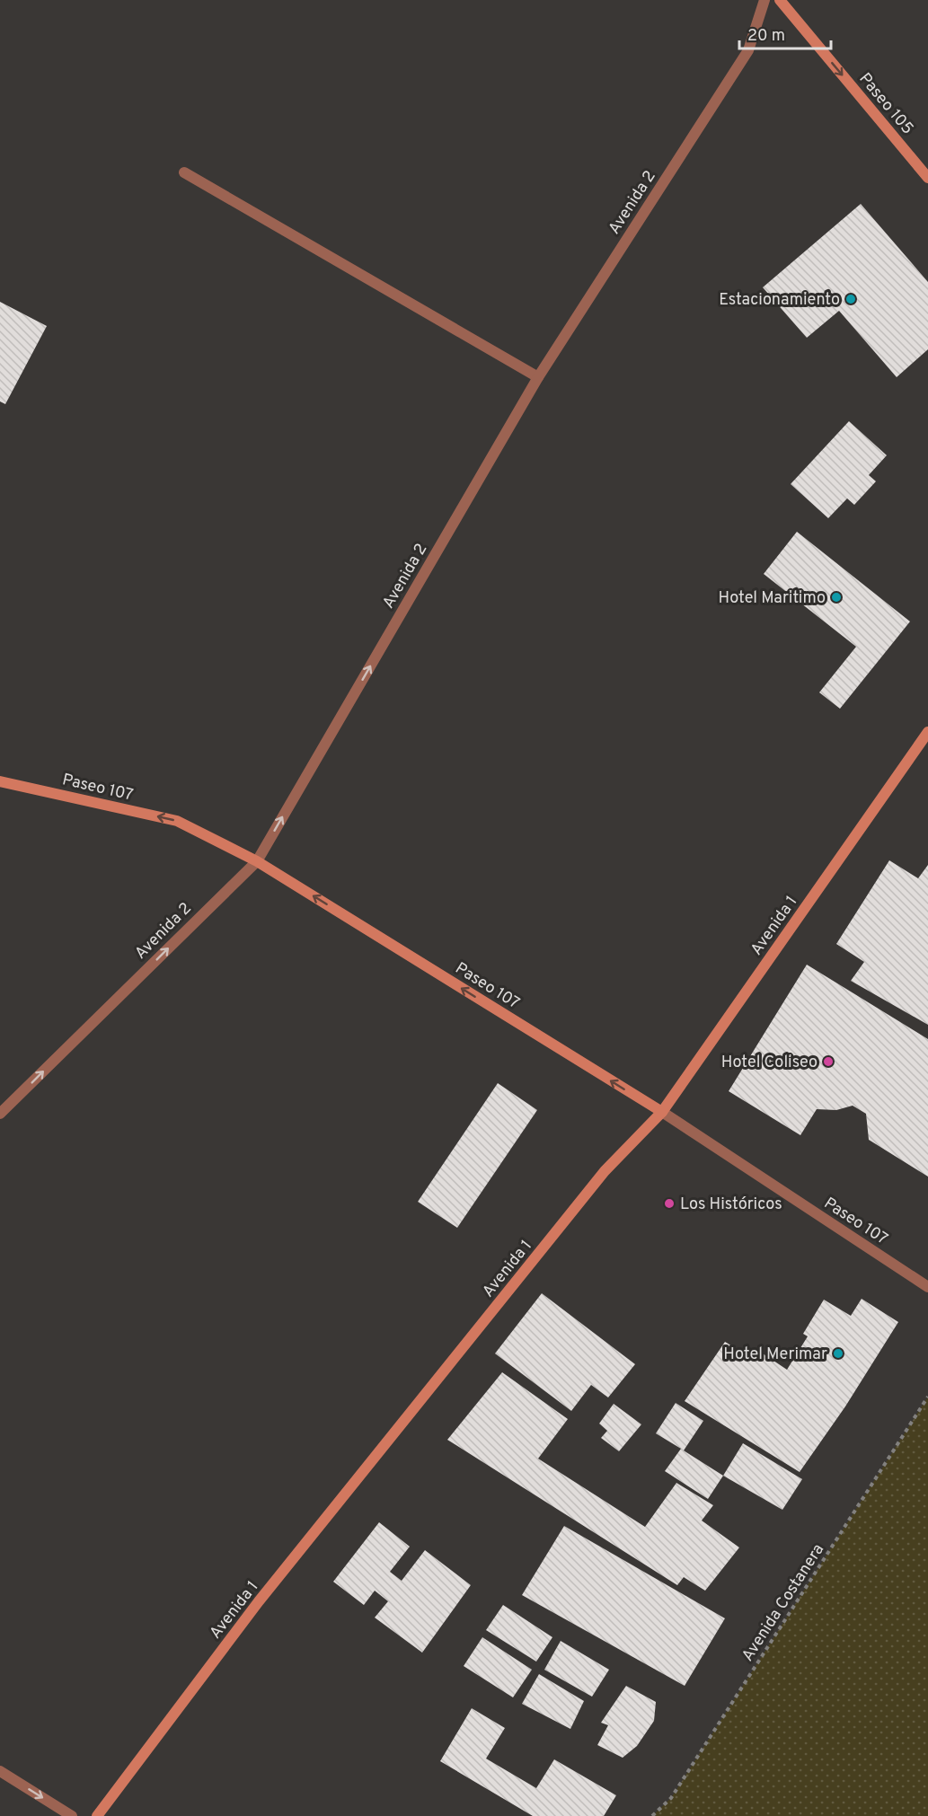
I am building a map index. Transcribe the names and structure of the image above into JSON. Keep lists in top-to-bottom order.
{
  "streets": {
    "street": [
      "Paseo 105",
      "Avenida 2",
      "Paseo 107",
      "Avenida 1"
    ],
    "path": ["Avenida Costanera"]
  },
  "crossings": [
    ["Avenida 2", "Paseo 107"],
    ["Paseo 107", "Avenida 1"]
  ],
  "one_way": ["Paseo 105", "Avenida 2", "Paseo 107"],
  "places": [
    "Estacionamiento",
    "Hotel Maritimo",
    "Hotel Coliseo",
    "Los Históricos",
    "Hotel Merimar"
  ],
  "scale_bar": "20 m"
}
